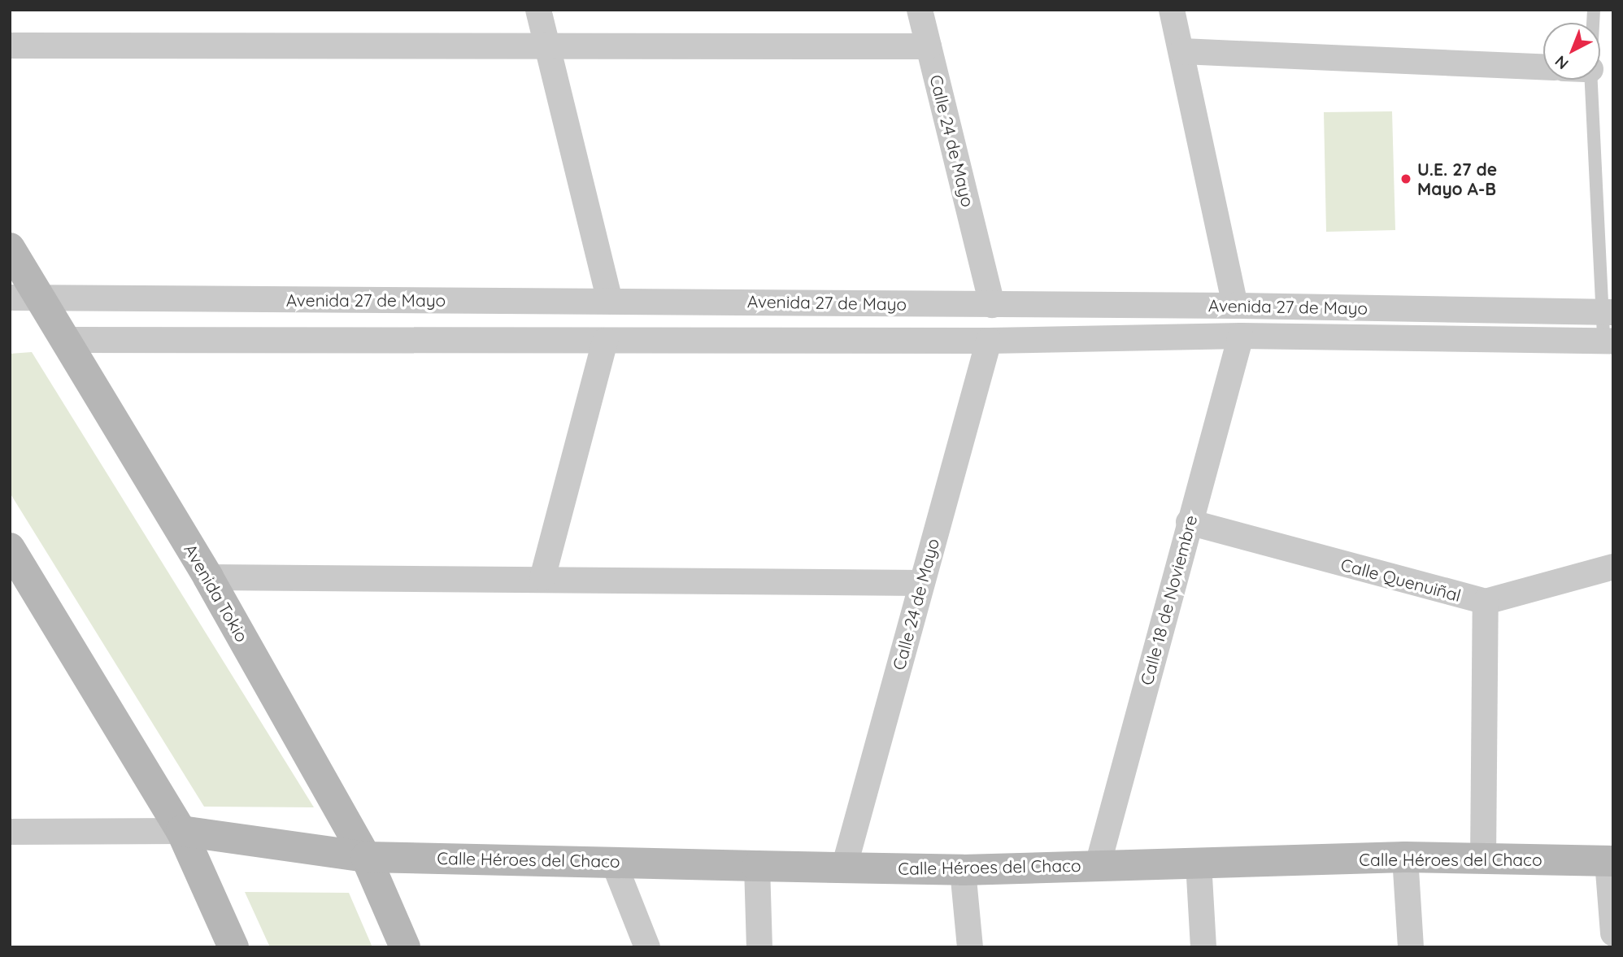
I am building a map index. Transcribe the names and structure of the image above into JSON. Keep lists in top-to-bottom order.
{
  "streets": {
    "street": [
      "Calle 24 de Mayo",
      "Avenida 27 de Mayo",
      "Calle Quenuiñal",
      "Avenida Tokio",
      "Calle 18 de Noviembre",
      "Calle Héroes del Chaco"
    ]
  },
  "crossings": [
    ["Calle 24 de Mayo", "Avenida 27 de Mayo"],
    ["Calle 24 de Mayo", "Calle Héroes del Chaco"],
    ["Avenida 27 de Mayo", "Avenida Tokio"],
    ["Avenida 27 de Mayo", "Calle 18 de Noviembre"],
    ["Calle Quenuiñal", "Calle 18 de Noviembre"],
    ["Avenida Tokio", "Calle Héroes del Chaco"],
    ["Calle 18 de Noviembre", "Calle Héroes del Chaco"]
  ],
  "places": ["U.E. 27 de Mayo A-B"],
  "north": "bottom left"
}
